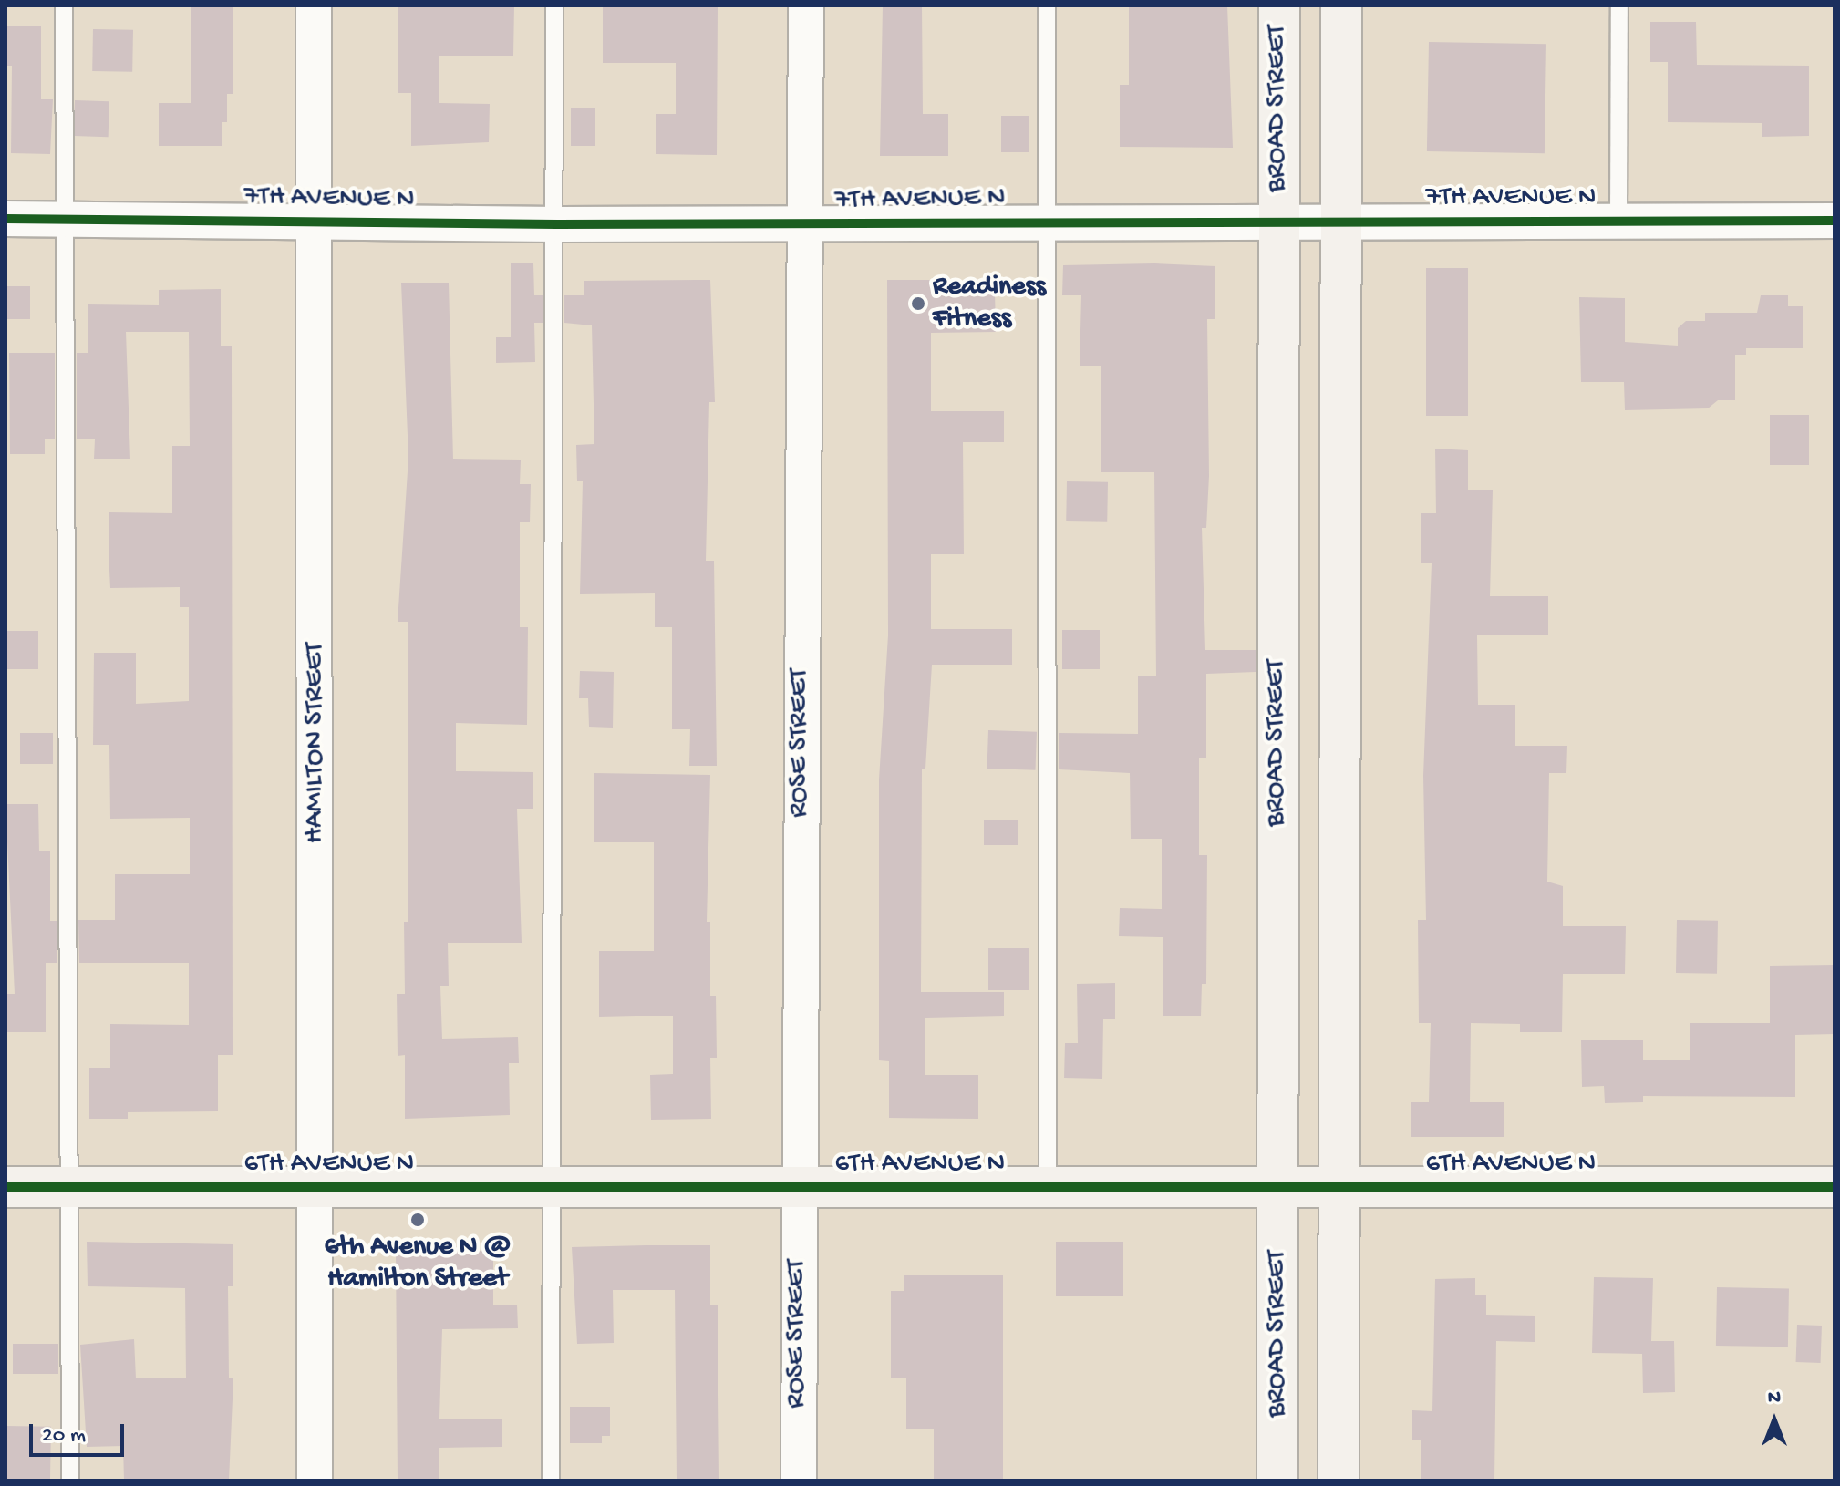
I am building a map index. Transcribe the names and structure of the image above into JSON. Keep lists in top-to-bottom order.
{
  "streets": {
    "main road": ["BROAD STREET", "6TH AVENUE N"],
    "street": ["7TH AVENUE N", "HAMILTON STREET", "ROSE STREET"]
  },
  "crossings": [
    ["BROAD STREET", "7TH AVENUE N"],
    ["BROAD STREET", "6TH AVENUE N"],
    ["7TH AVENUE N", "HAMILTON STREET"],
    ["7TH AVENUE N", "ROSE STREET"],
    ["HAMILTON STREET", "6TH AVENUE N"],
    ["ROSE STREET", "6TH AVENUE N"]
  ],
  "places": ["Readiness Fitness", "6th Avenue N @ Hamilton Street"],
  "scale_bar": "20 m",
  "north": "top"
}
